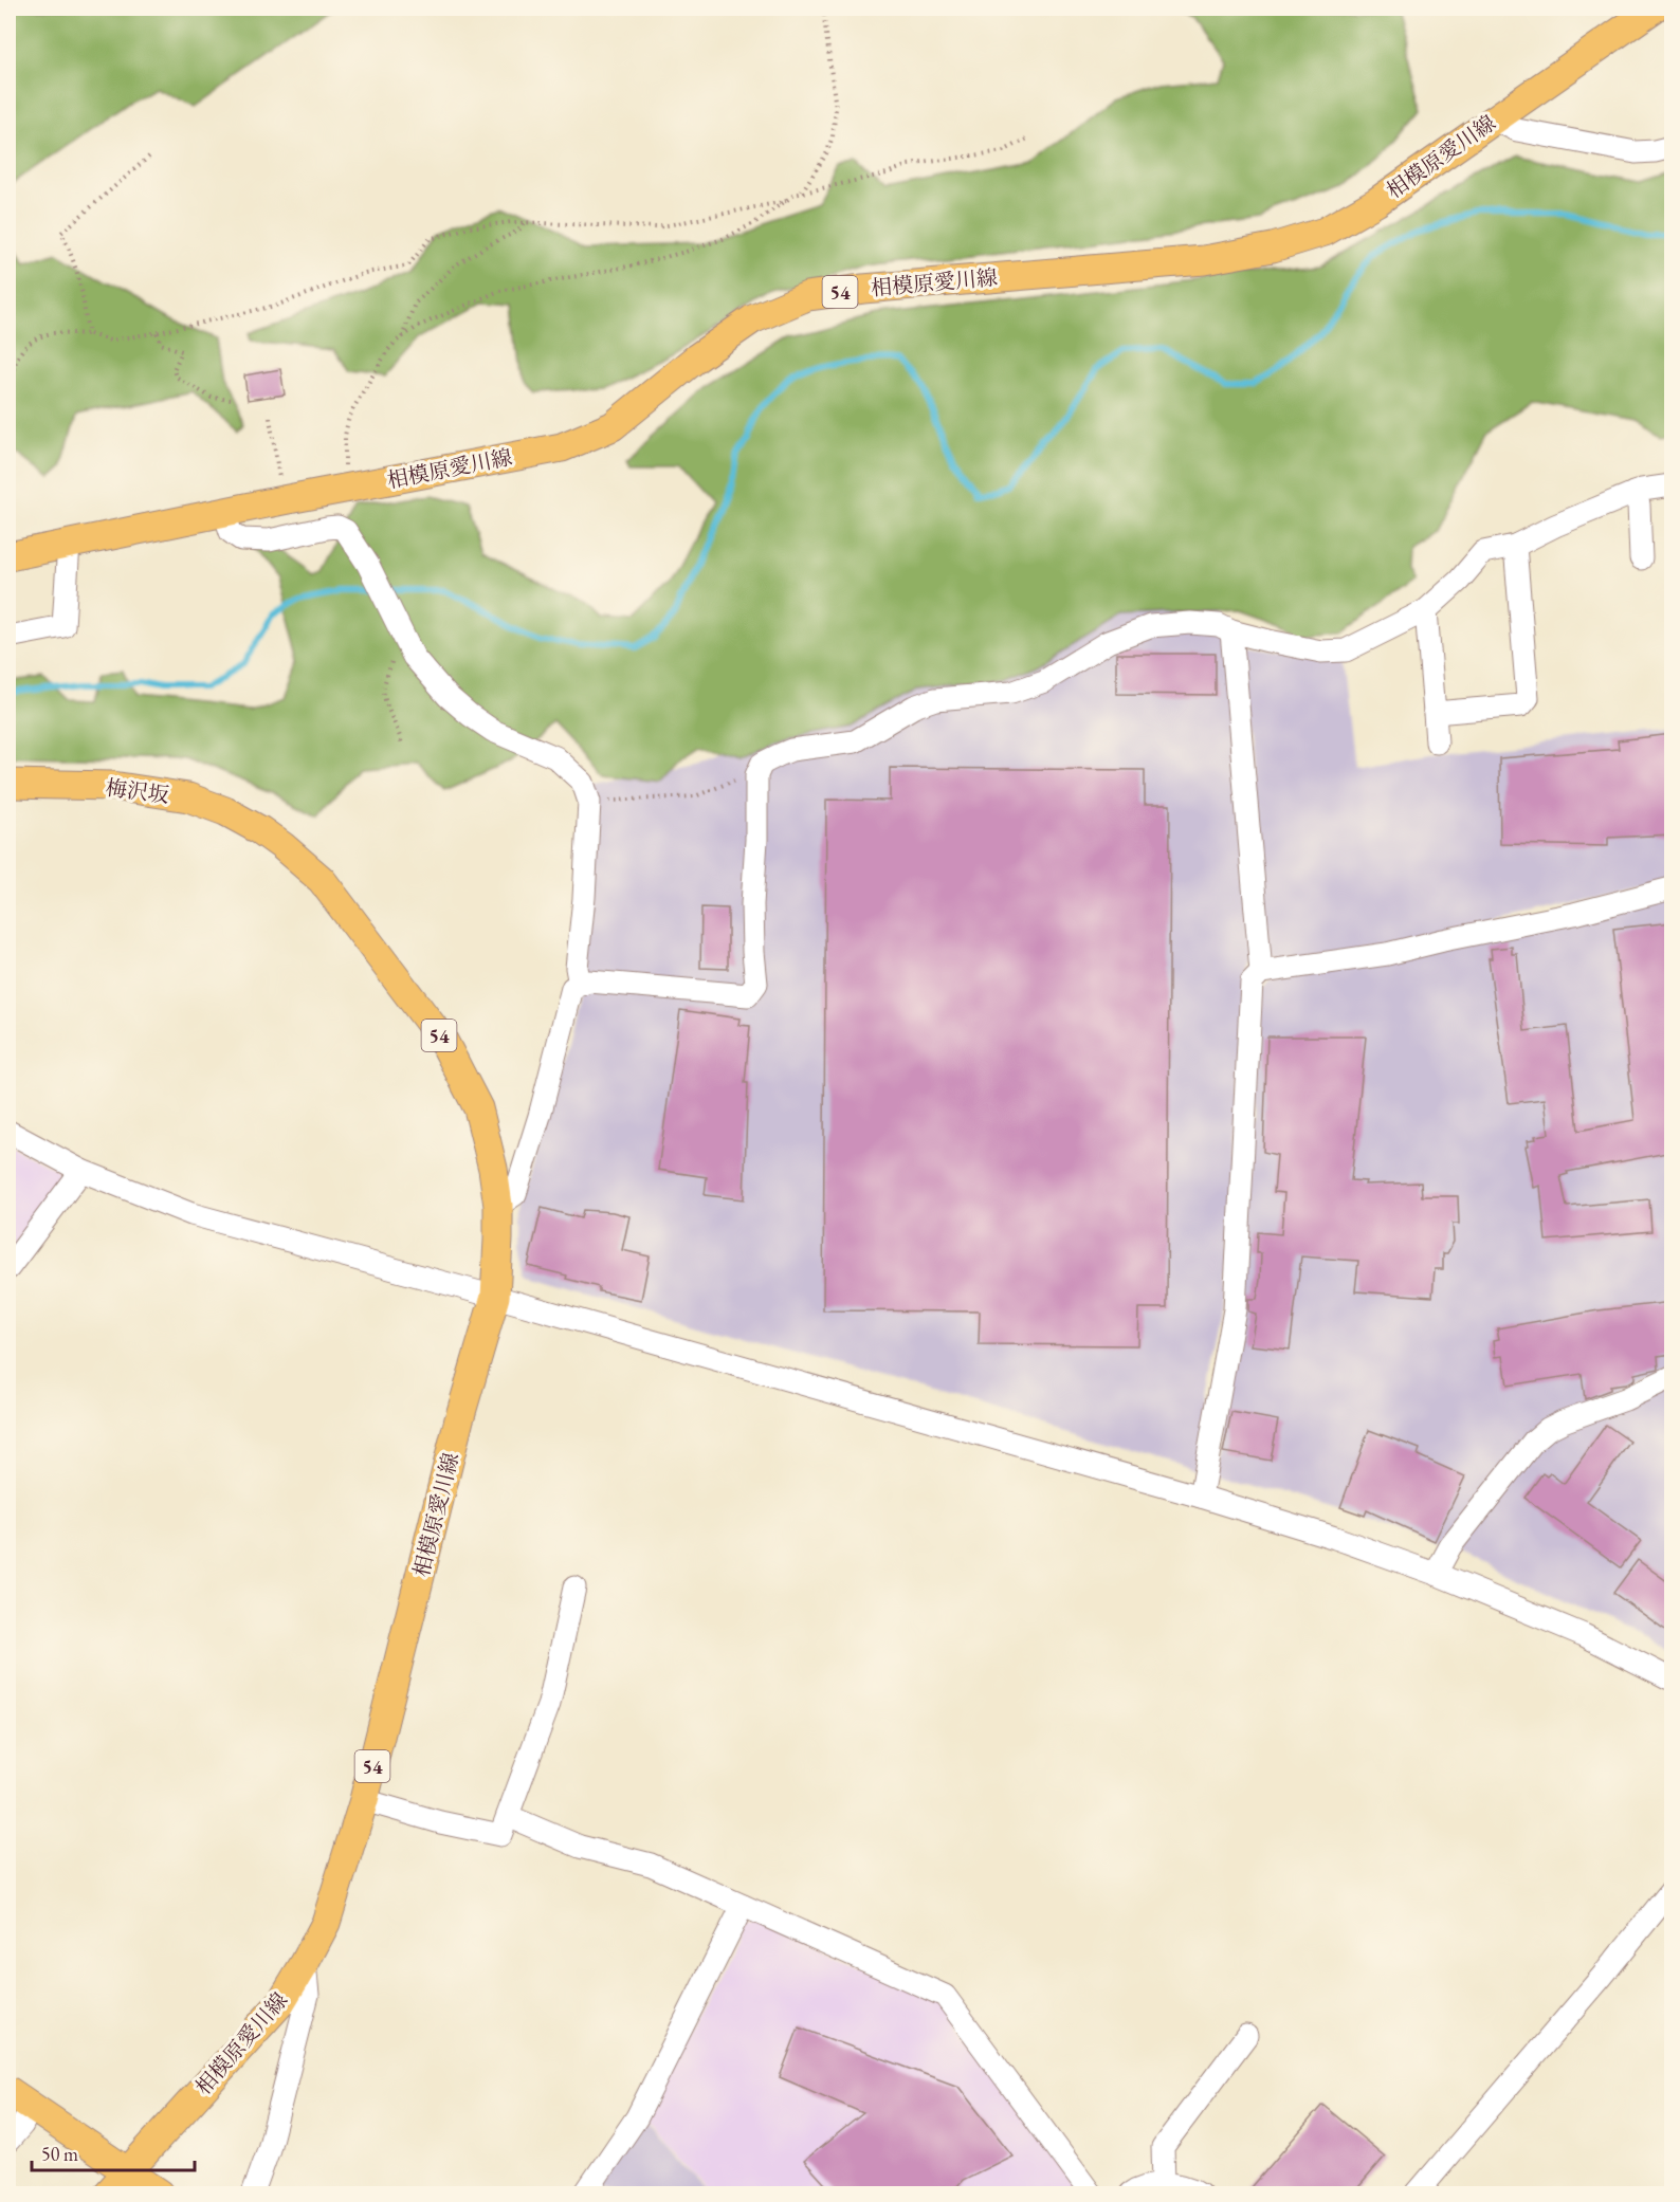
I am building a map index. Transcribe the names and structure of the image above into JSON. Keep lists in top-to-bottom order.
{
  "streets": {
    "main road": ["相模原愛川線", "54", "梅沢坂"]
  },
  "crossings": [
    ["相模原愛川線", "梅沢坂"]
  ],
  "scale_bar": "50 m"
}
